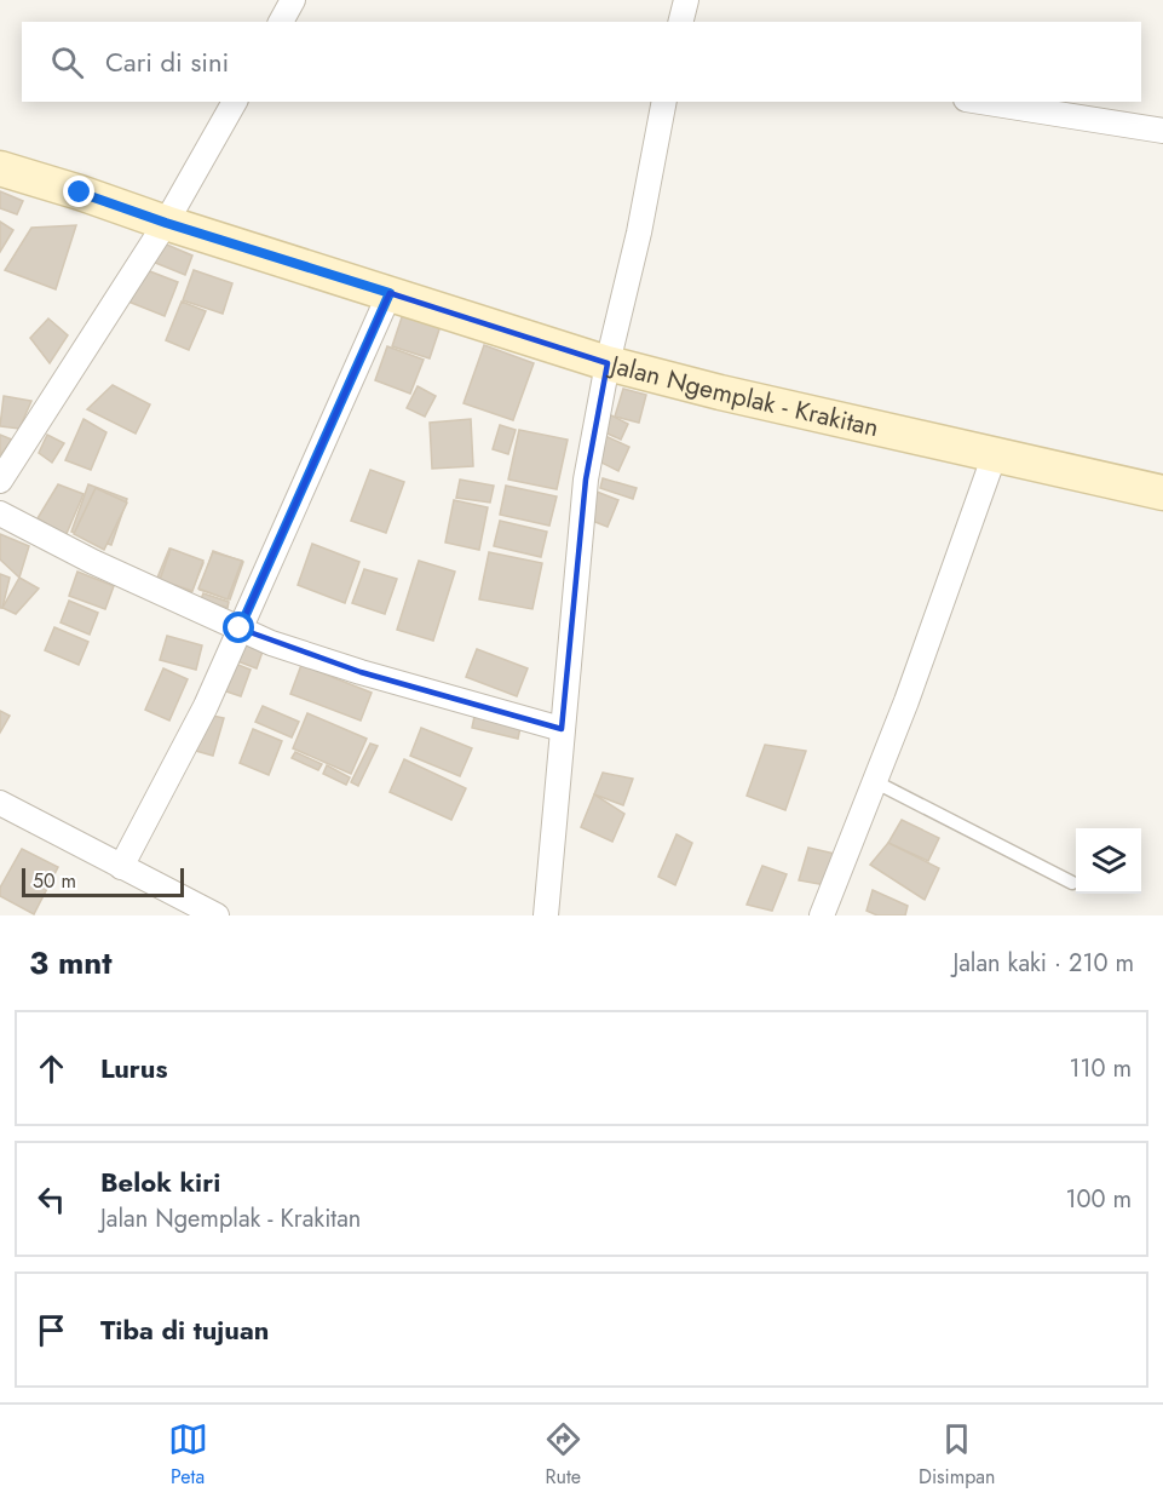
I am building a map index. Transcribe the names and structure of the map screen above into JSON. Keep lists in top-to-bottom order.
{
  "streets": {
    "street": ["Jalan Ngemplak - Krakitan"]
  },
  "scale_bar": "50 m",
  "page": {
    "search": "Cari di sini",
    "scale": "50 m",
    "heading": ["3 mnt", "Jalan kaki · 210 m"],
    "list": [
      ["Lurus", "110 m"],
      ["Belok kiri", "Jalan Ngemplak - Krakitan", "100 m"],
      "Tiba di tujuan"
    ],
    "nav": ["Peta", "Rute", "Disimpan"]
  }
}
